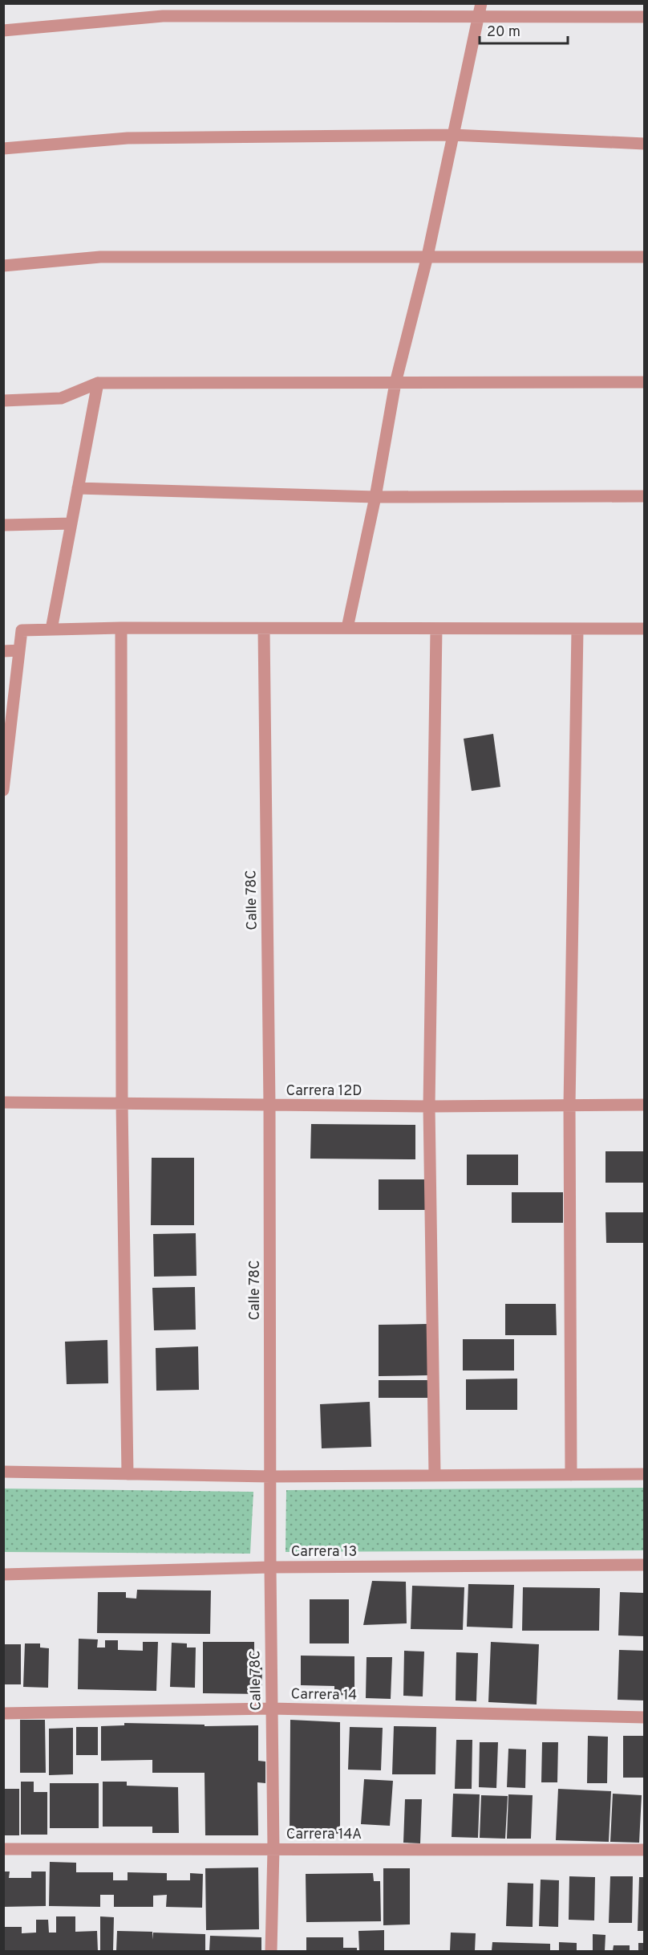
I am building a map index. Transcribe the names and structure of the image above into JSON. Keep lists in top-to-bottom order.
{
  "streets": {
    "street": [
      "Calle 78C",
      "Carrera 12D",
      "Carrera 13",
      "Carrera 14",
      "Carrera 14A"
    ]
  },
  "crossings": [
    ["Calle 78C", "Carrera 12D"],
    ["Calle 78C", "Carrera 13"],
    ["Calle 78C", "Carrera 14"],
    ["Calle 78C", "Carrera 14A"]
  ],
  "scale_bar": "20 m"
}
